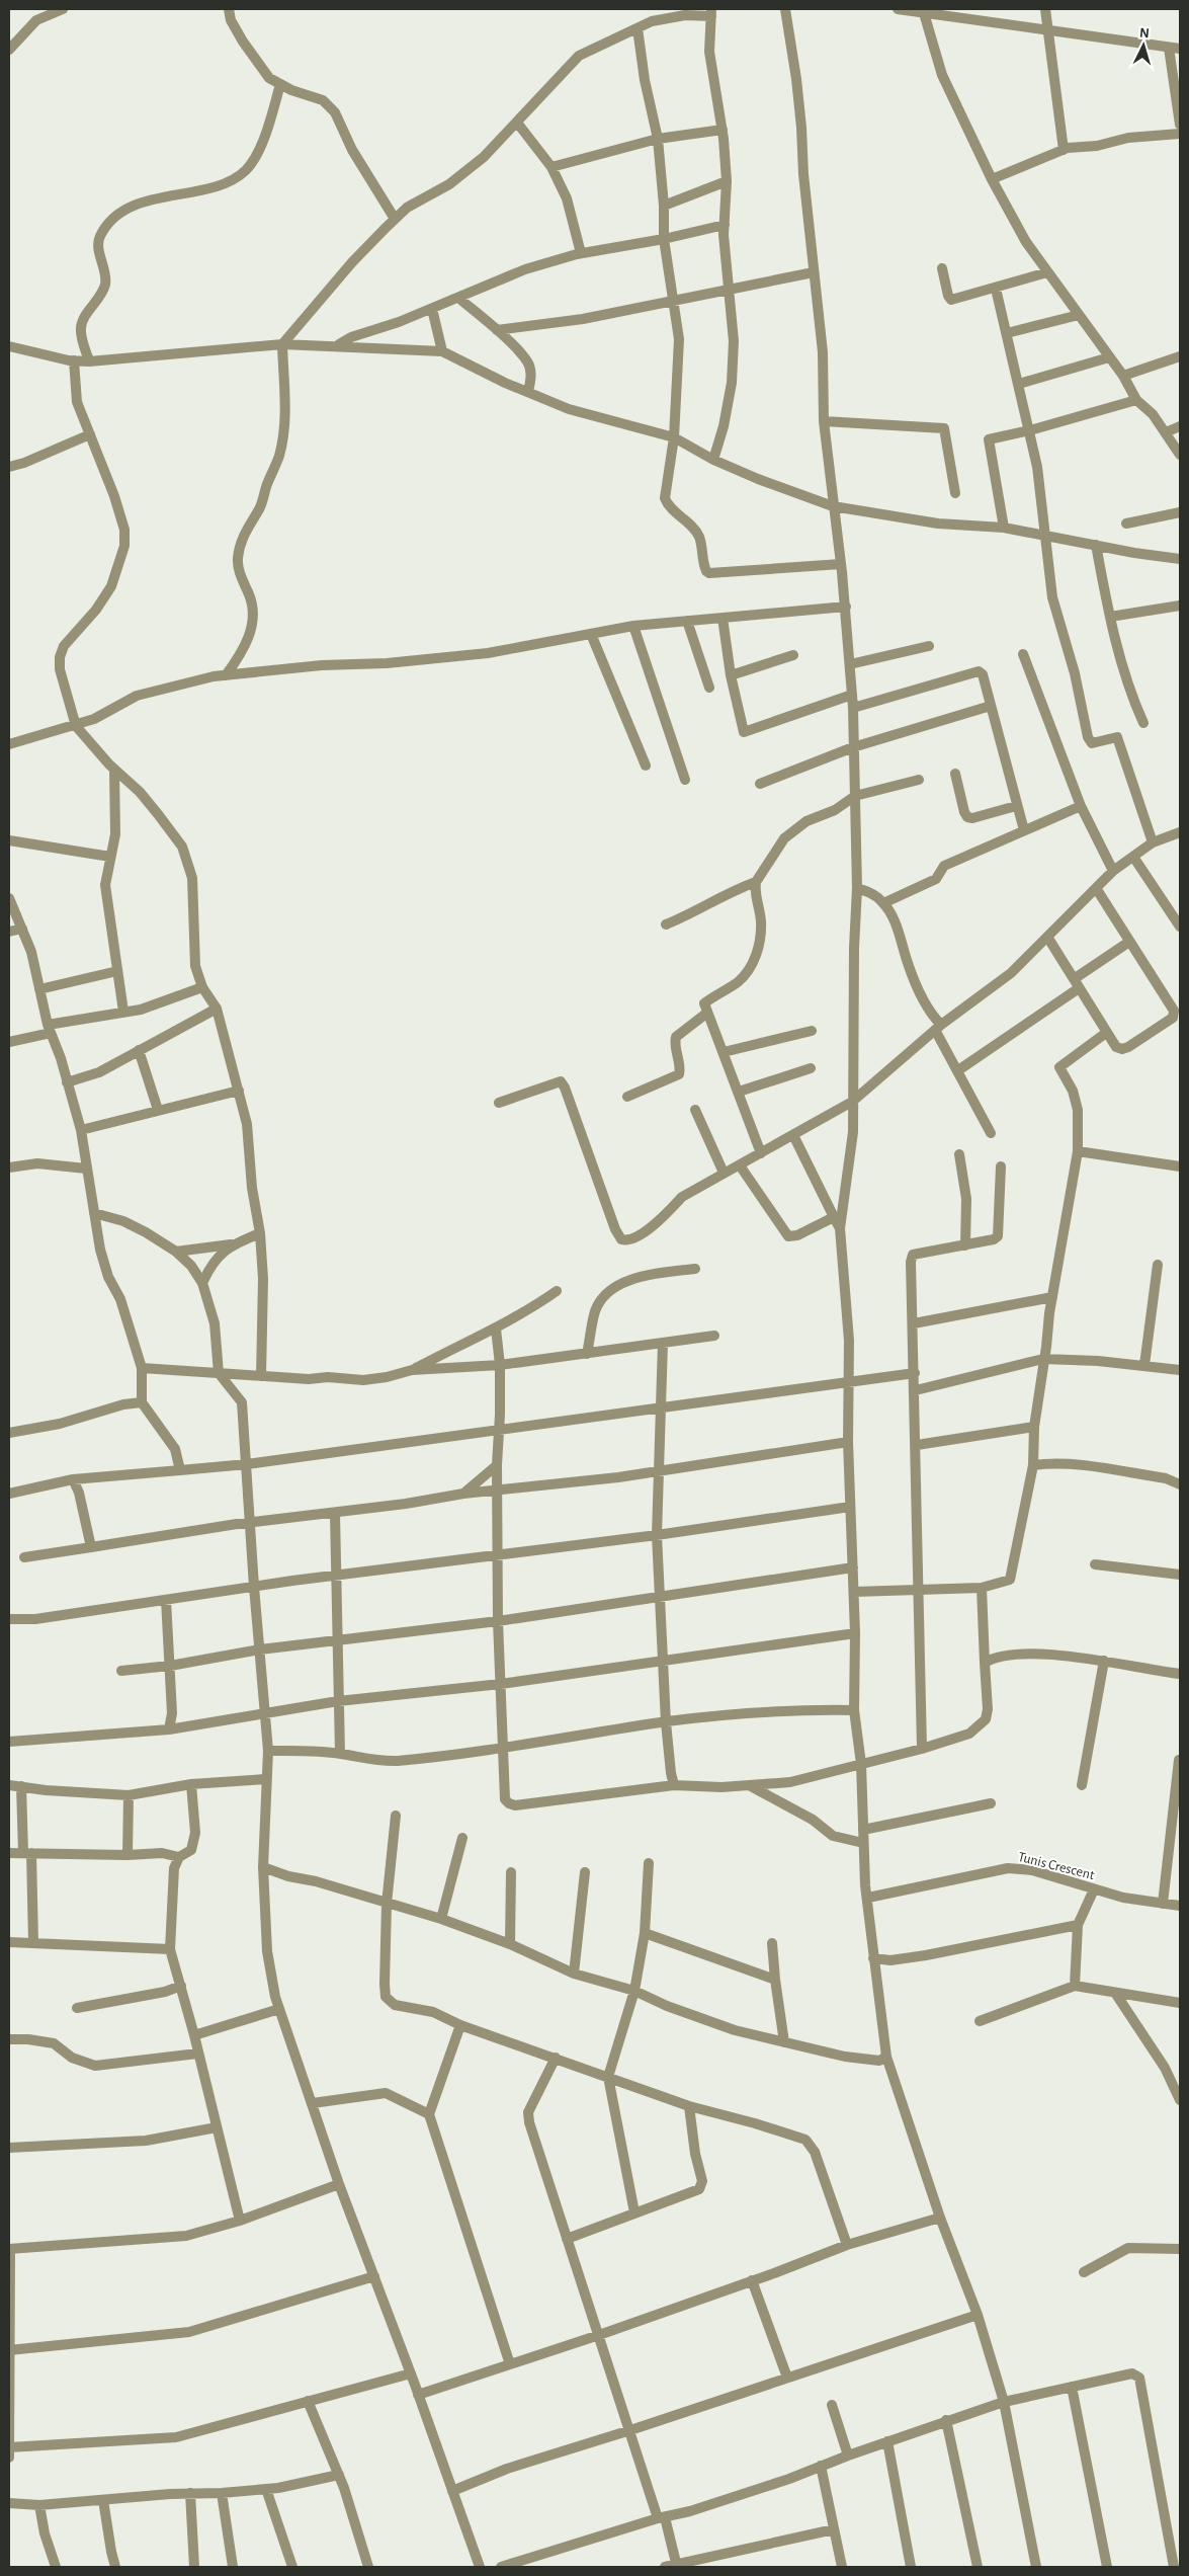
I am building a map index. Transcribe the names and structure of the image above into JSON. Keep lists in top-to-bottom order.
{
  "streets": {
    "street": ["Tunis Crescent"]
  },
  "north": "top"
}
